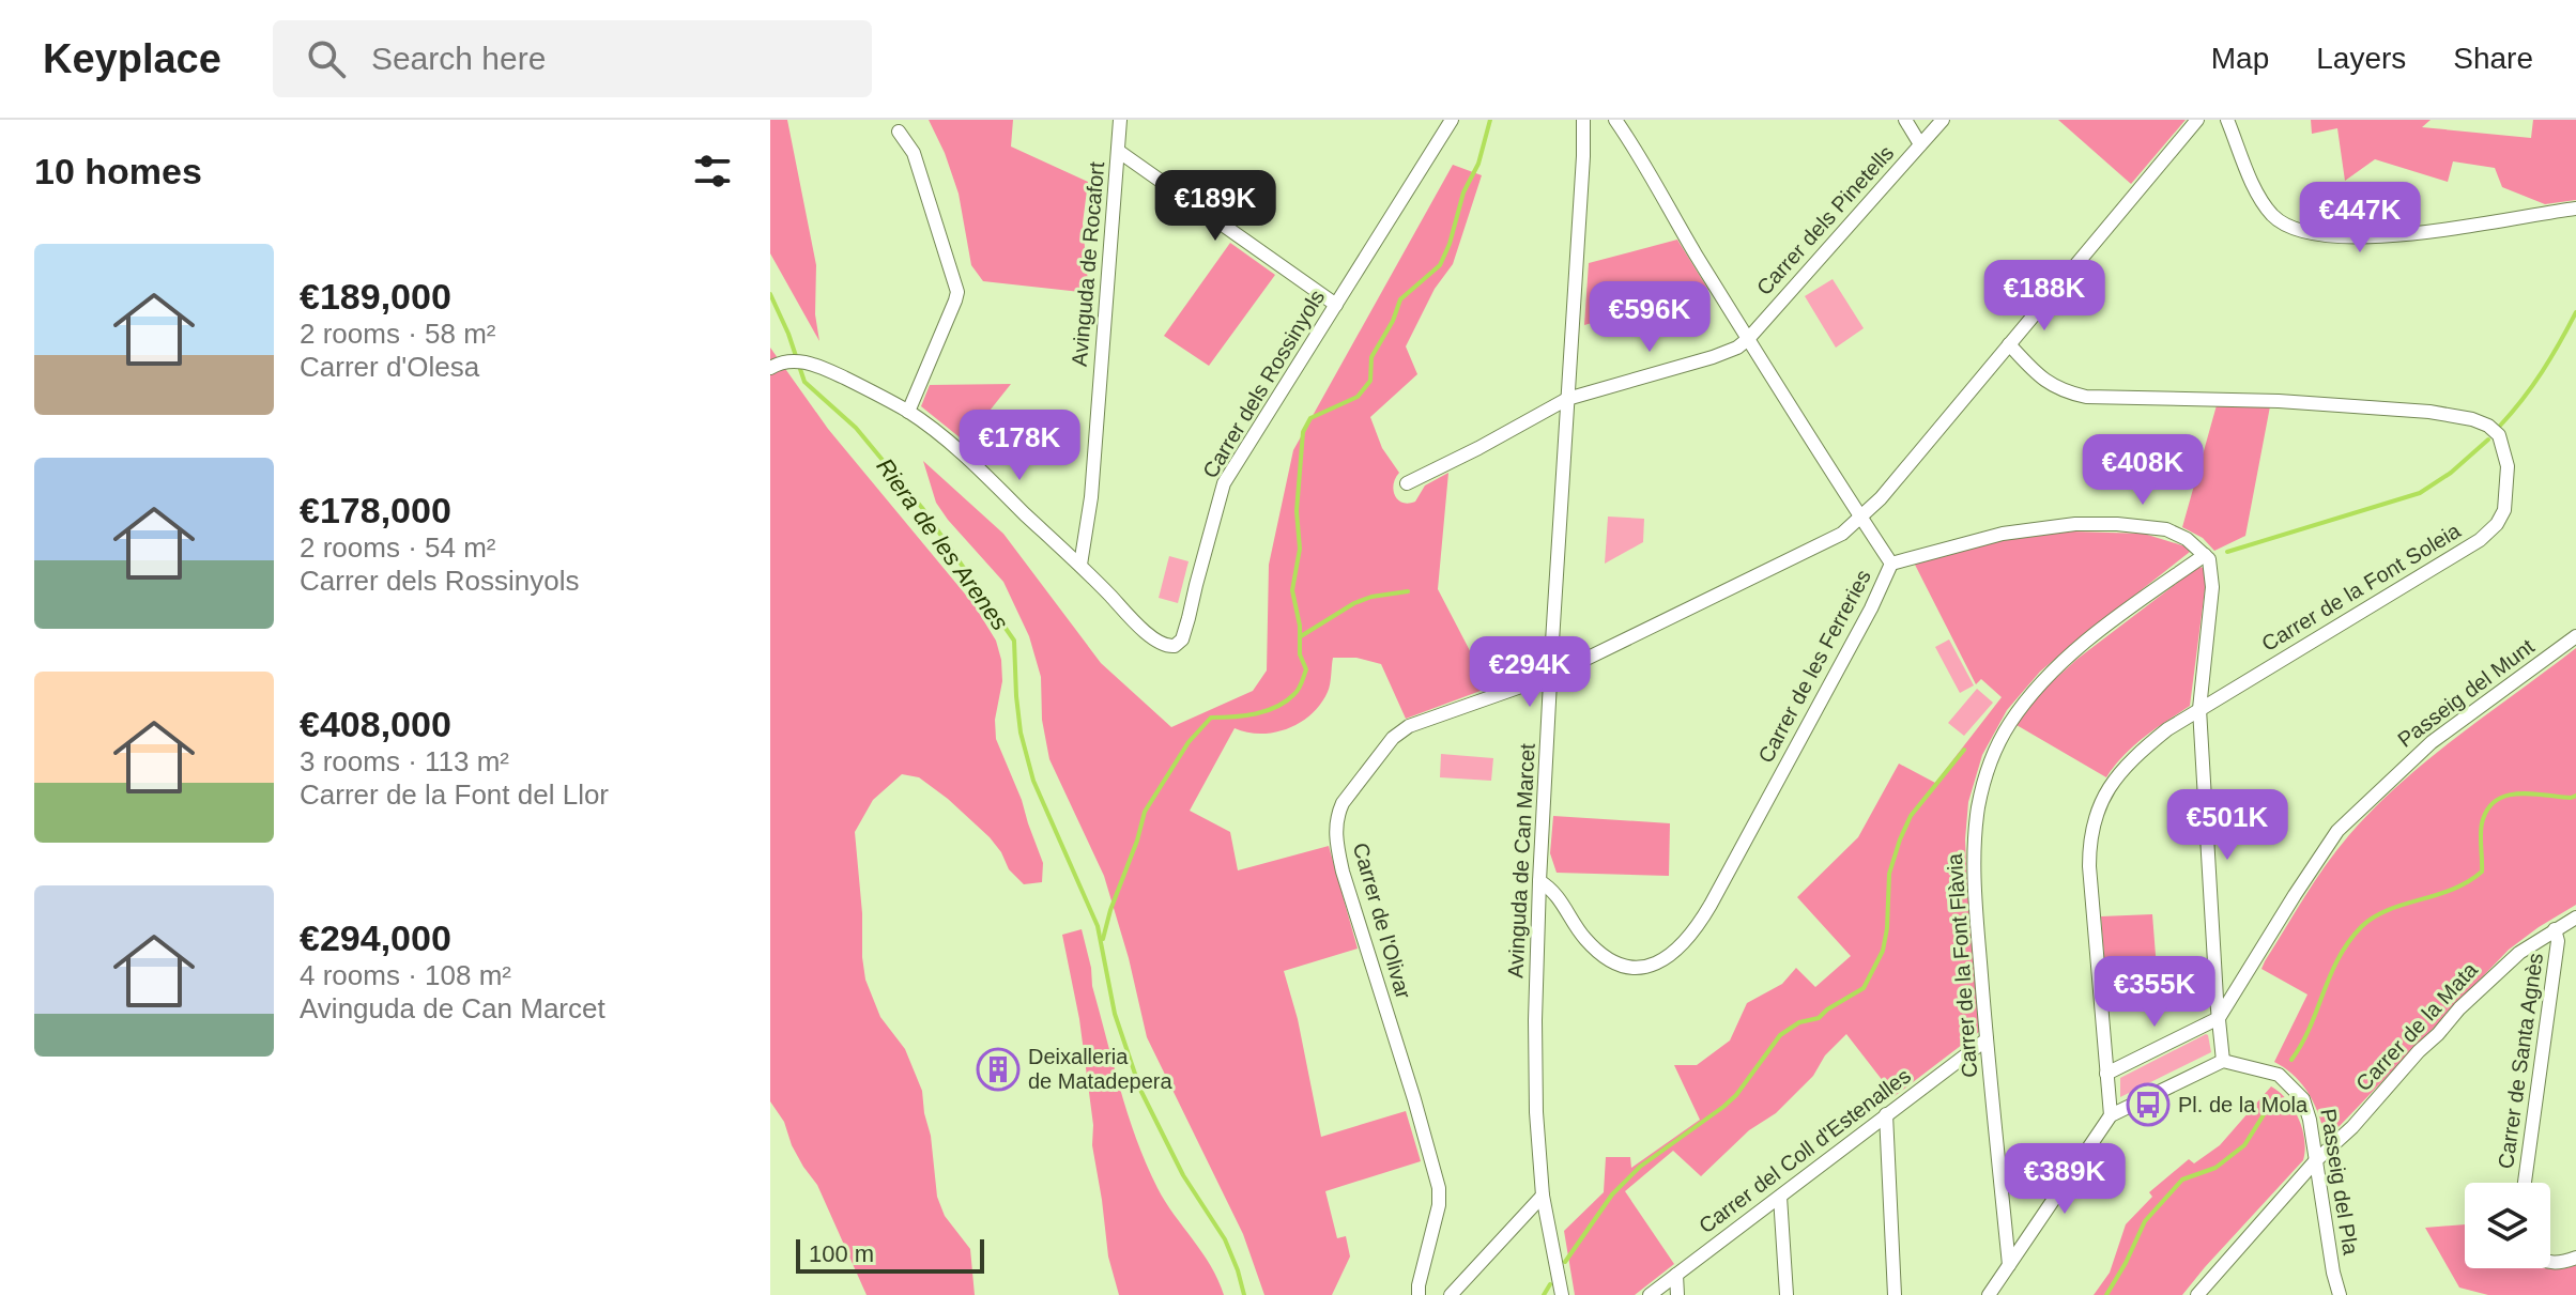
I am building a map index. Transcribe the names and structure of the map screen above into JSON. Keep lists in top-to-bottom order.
{
  "streets": {
    "street": [
      "Carrer dels Pinetells",
      "Avinguda de Rocafort",
      "Carrer dels Rossinyols",
      "Carrer de la Font Soleia",
      "Carrer de les Ferreries",
      "Passeig del Munt",
      "Avinguda de Can Marcet",
      "Carrer de l'Olivar",
      "Carrer de la Font Flàvia",
      "Carrer de la Mata",
      "Carrer de Santa Agnès",
      "Carrer del Coll d'Estenalles",
      "Passeig del Pla"
    ]
  },
  "crossings": [
    ["Carrer dels Pinetells", "Carrer de les Ferreries"],
    ["Carrer dels Pinetells", "Avinguda de Can Marcet"],
    ["Avinguda de Rocafort", "Carrer dels Rossinyols"],
    ["Carrer de la Font Soleia", "Carrer de l'Olivar"],
    ["Carrer de les Ferreries", "Avinguda de Can Marcet"],
    ["Carrer de les Ferreries", "Carrer de l'Olivar"],
    ["Avinguda de Can Marcet", "Carrer de l'Olivar"],
    ["Carrer de la Font Flàvia", "Carrer del Coll d'Estenalles"],
    ["Carrer de la Mata", "Carrer de Santa Agnès"],
    ["Carrer de la Mata", "Passeig del Pla"]
  ],
  "water": ["Riera de les Arenes"],
  "places": {
    "building": ["Deixalleria de Matadepera"],
    "bus stop": ["Pl. de la Mola"]
  },
  "scale_bar": "100 m",
  "page": {
    "header": "Keyplace",
    "search": "Search here",
    "nav": ["Map", "Layers", "Share"],
    "heading": "10 homes",
    "price": [
      "€189K",
      "€447K",
      "€188K",
      "€596K",
      "€178K",
      "€408K",
      "€294K",
      "€501K",
      "€355K",
      "€389K"
    ],
    "list": [
      {
        "name": "€189,000",
        "note": "2 rooms · 58 m² · Carrer d'Olesa"
      },
      {
        "name": "€178,000",
        "note": "2 rooms · 54 m² · Carrer dels Rossinyols"
      },
      {
        "name": "€408,000",
        "note": "3 rooms · 113 m² · Carrer de la Font del Llor"
      },
      {
        "name": "€294,000",
        "note": "4 rooms · 108 m² · Avinguda de Can Marcet"
      }
    ],
    "scale": "100 m"
  }
}
